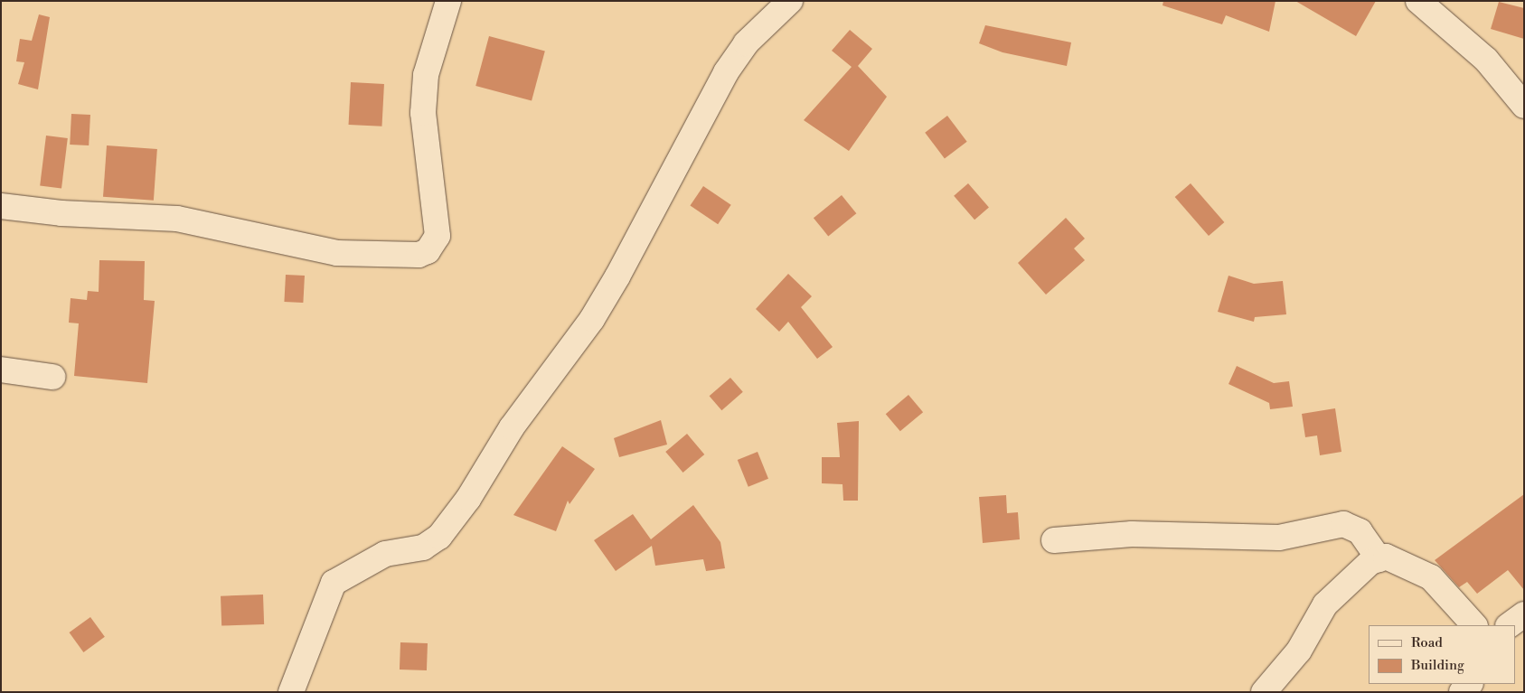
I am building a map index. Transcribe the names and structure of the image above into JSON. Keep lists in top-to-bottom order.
{
  "legend": ["Road", "Building"]
}
